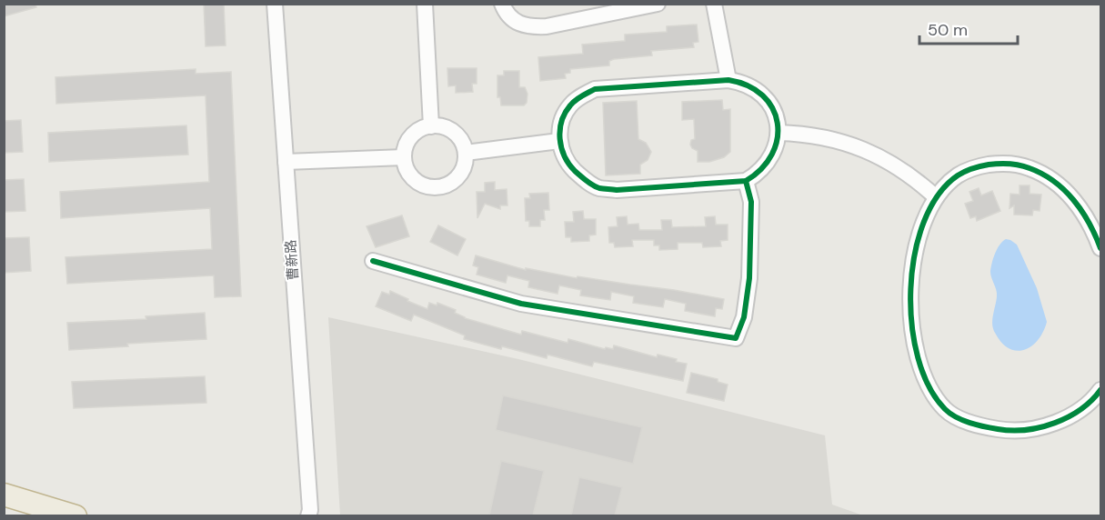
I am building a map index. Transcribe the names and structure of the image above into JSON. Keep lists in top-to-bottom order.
{
  "streets": {
    "street": ["曹新路"]
  },
  "scale_bar": "50 m"
}
